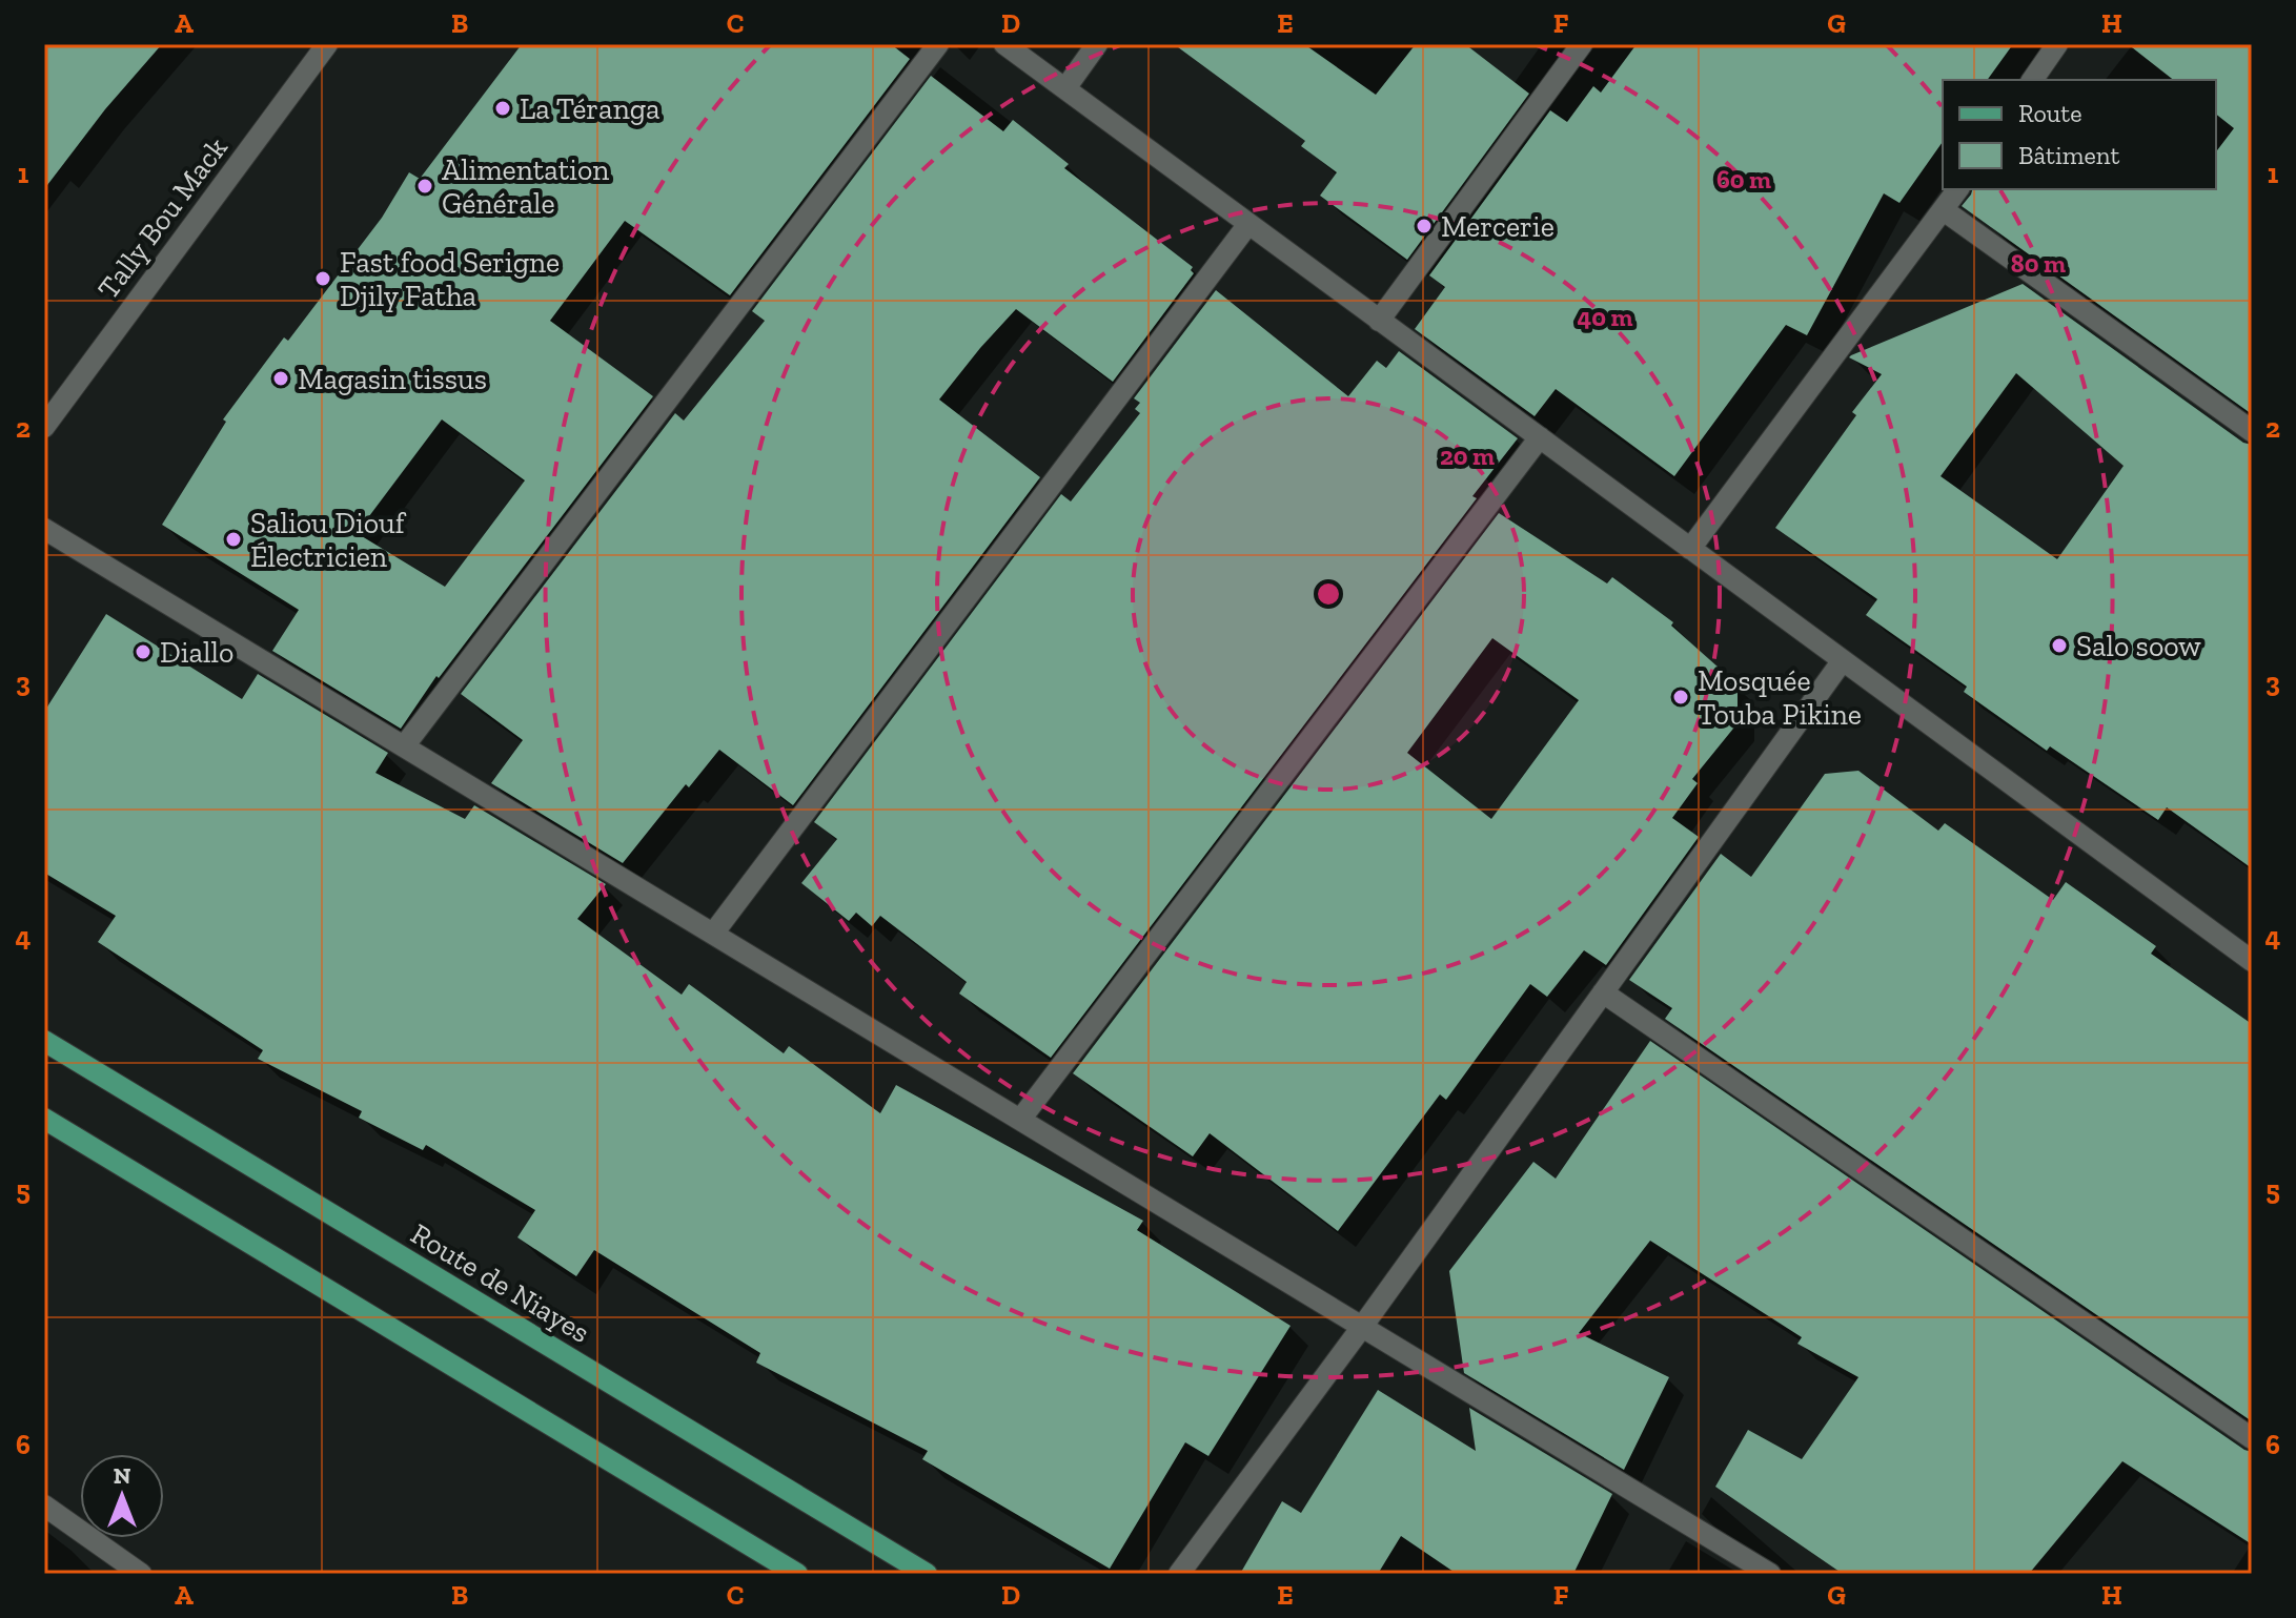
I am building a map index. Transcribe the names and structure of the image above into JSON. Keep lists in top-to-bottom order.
{
  "streets": {
    "main road": ["Route de Niayes"],
    "street": ["Tally Bou Mack"]
  },
  "places": [
    "La Téranga",
    "Alimentation Générale",
    "Mercerie",
    "Fast food Serigne Djily Fatha",
    "Magasin tissus",
    "Saliou Diouf Électricien",
    "Salo soow",
    "Diallo",
    "Mosquée Touba Pikine"
  ],
  "legend": ["Route", "Bâtiment"],
  "north": "top",
  "grid": {
    "columns": [
      "A",
      "B",
      "C",
      "D",
      "E",
      "F",
      "G",
      "H"
    ],
    "rows": [
      "1",
      "2",
      "3",
      "4",
      "5",
      "6"
    ]
  },
  "rings": [
    "60 m",
    "80 m",
    "40 m",
    "20 m"
  ]
}
